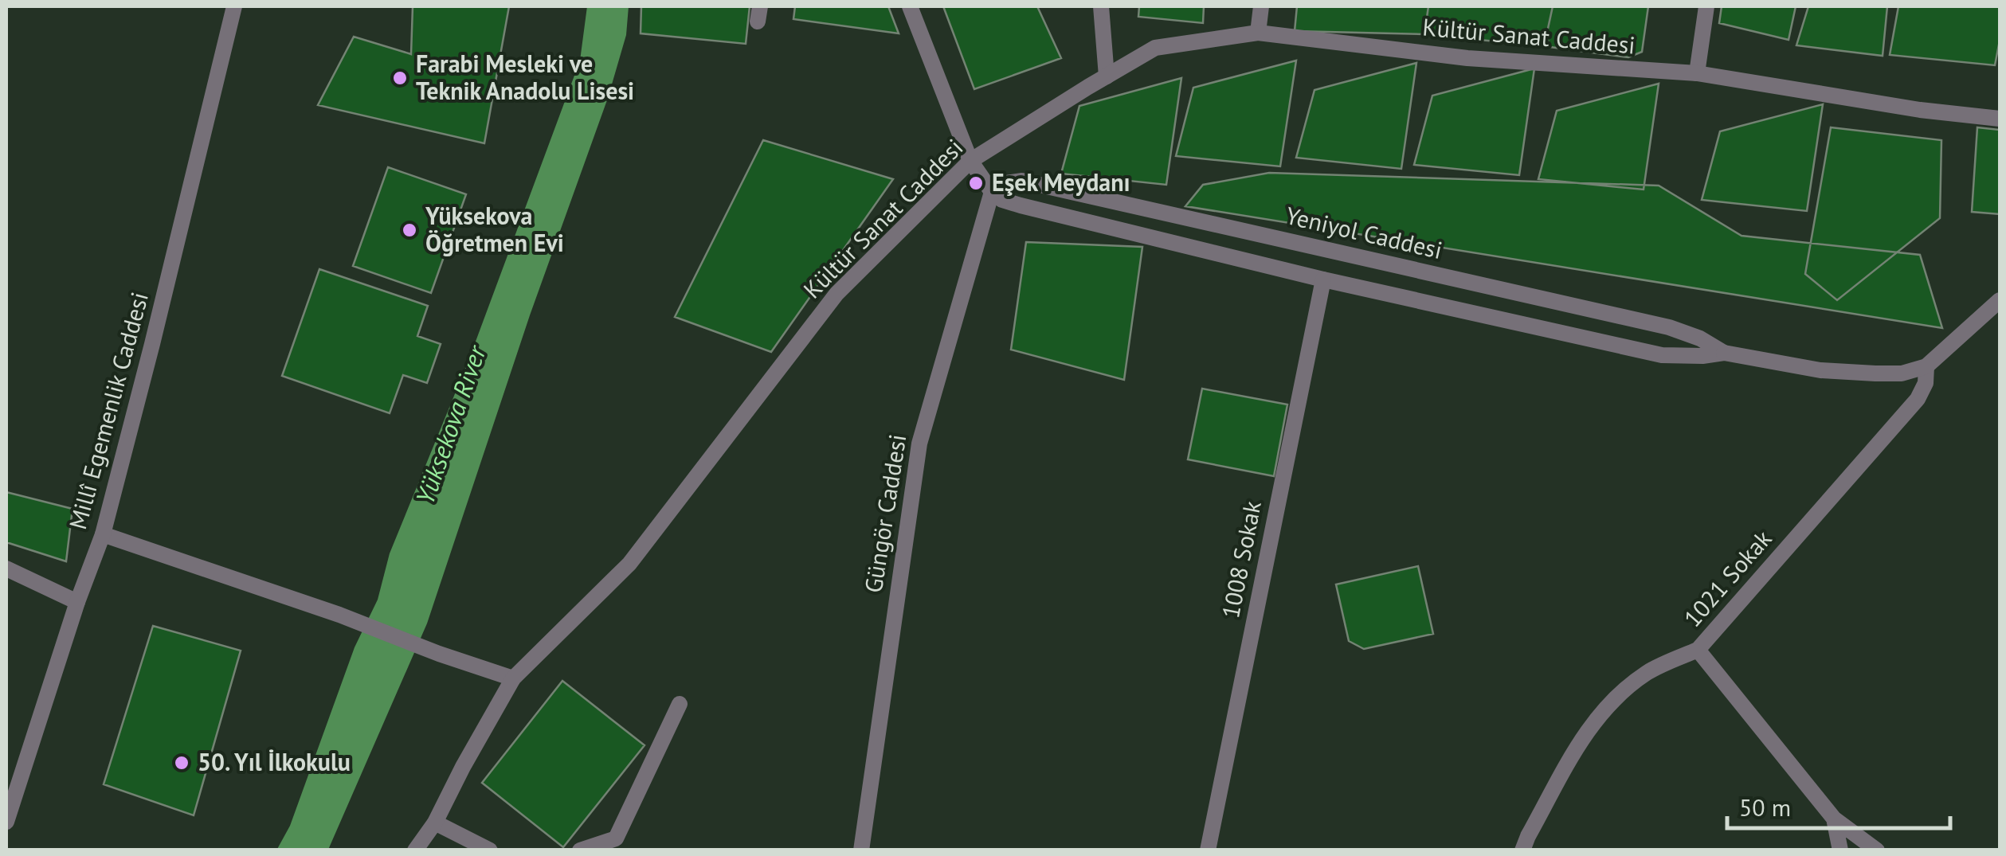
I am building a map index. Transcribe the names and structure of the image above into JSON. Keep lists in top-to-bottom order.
{
  "streets": {
    "street": [
      "Kültür Sanat Caddesi",
      "Yeniyol Caddesi",
      "Millî Egemenlik Caddesi",
      "Güngör Caddesi",
      "1008 Sokak",
      "1021 Sokak"
    ]
  },
  "crossings": [
    ["Yeniyol Caddesi", "Güngör Caddesi"],
    ["Yeniyol Caddesi", "1008 Sokak"],
    ["Yeniyol Caddesi", "1021 Sokak"]
  ],
  "water": ["Yüksekova River"],
  "places": [
    "Farabi Mesleki ve Teknik Anadolu Lisesi",
    "Eşek Meydanı",
    "Yüksekova Öğretmen Evi",
    "50. Yıl İlkokulu"
  ],
  "scale_bar": "50 m"
}
